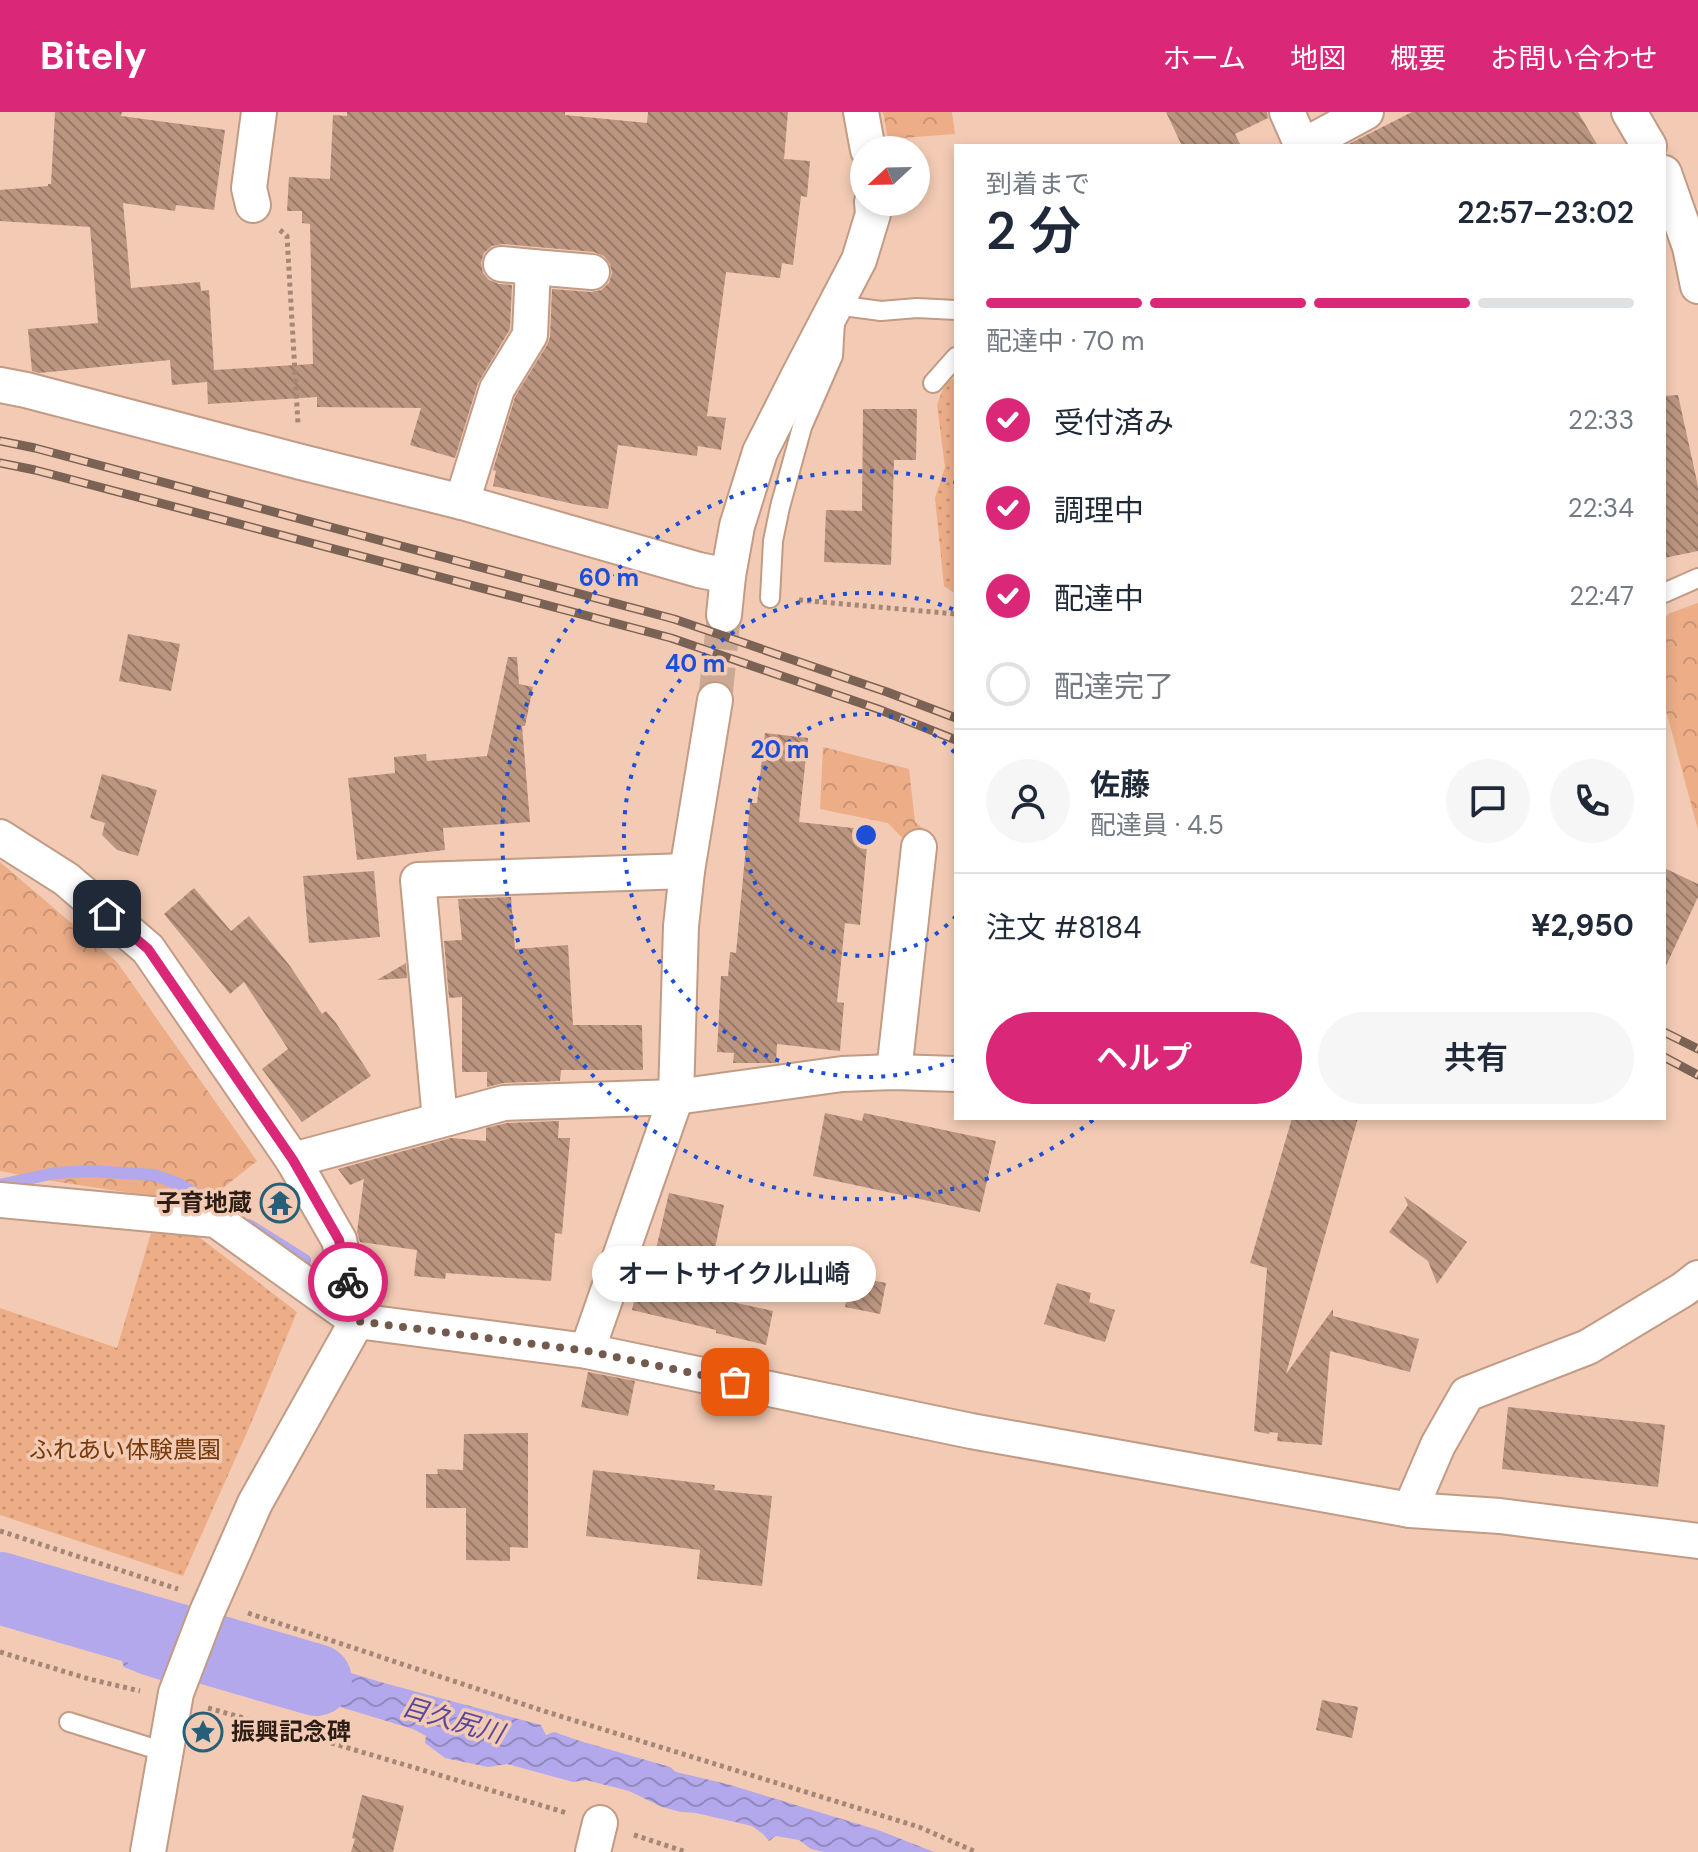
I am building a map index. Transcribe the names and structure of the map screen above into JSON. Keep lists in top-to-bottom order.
{
  "water": ["目久尻川"],
  "parks": ["ふれあい体験農園"],
  "places": {
    "temple": ["子育地蔵"],
    "other": ["オートサイクル山崎"],
    "place": ["振興記念碑"]
  },
  "north": "left",
  "page": {
    "header": "Bitely",
    "nav": [
      "ホーム",
      "地図",
      "概要",
      "お問い合わせ"
    ],
    "heading": ["2 分", "到着まで", "22:57–23:02"],
    "panel": [
      "佐藤",
      "配達員 · 4.5",
      "注文 #8184",
      "¥2,950"
    ],
    "bar": "配達中 · 70 m",
    "list": [
      ["受付済み", "22:33"],
      ["調理中", "22:34"],
      ["配達中", "22:47"],
      "配達完了"
    ],
    "buttons": ["ヘルプ", "共有"],
    "bubble": "オートサイクル山崎"
  },
  "rings": ["60 m", "40 m", "20 m"]
}
